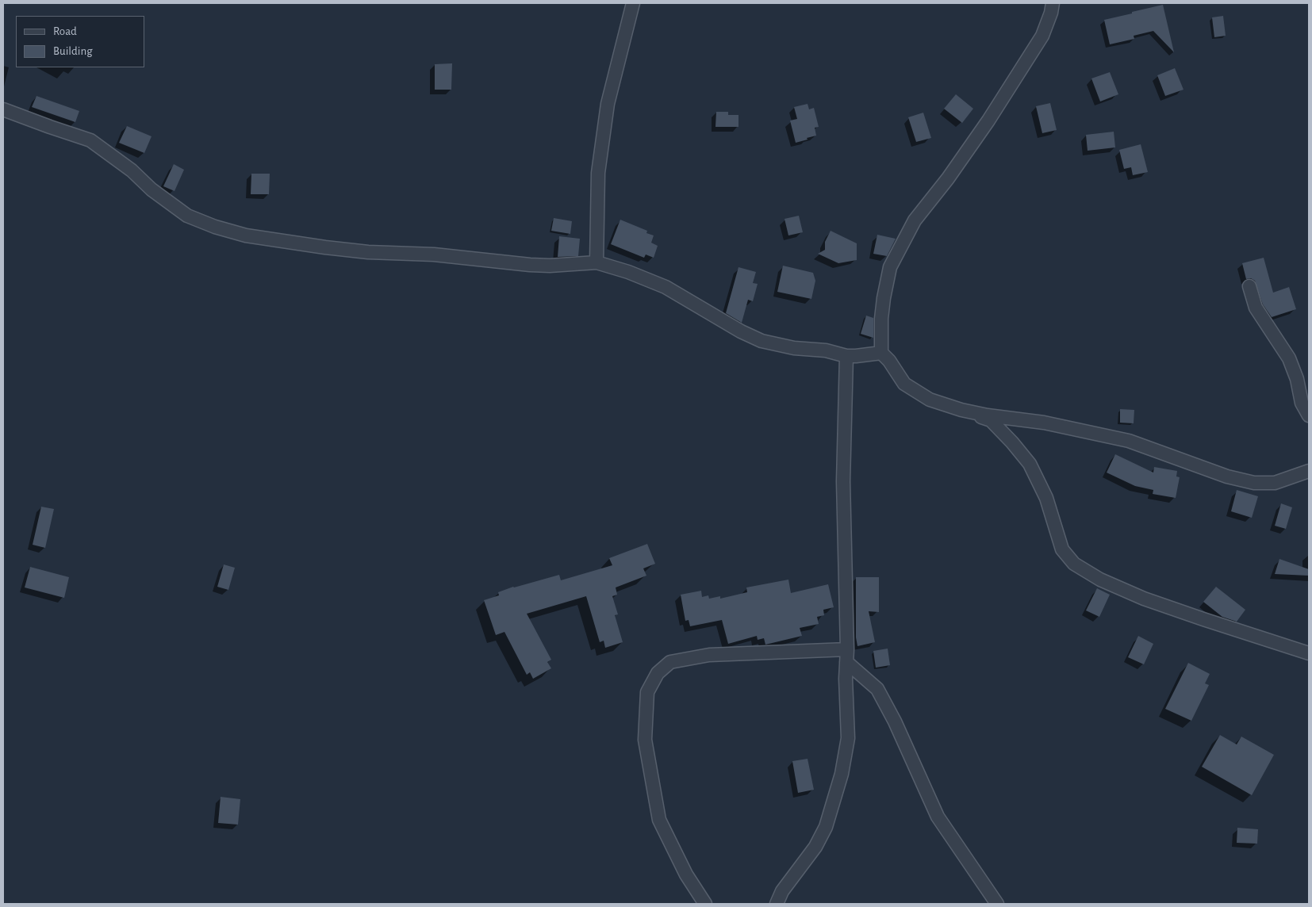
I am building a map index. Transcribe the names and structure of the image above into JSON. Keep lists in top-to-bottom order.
{
  "legend": ["Road", "Building"]
}
